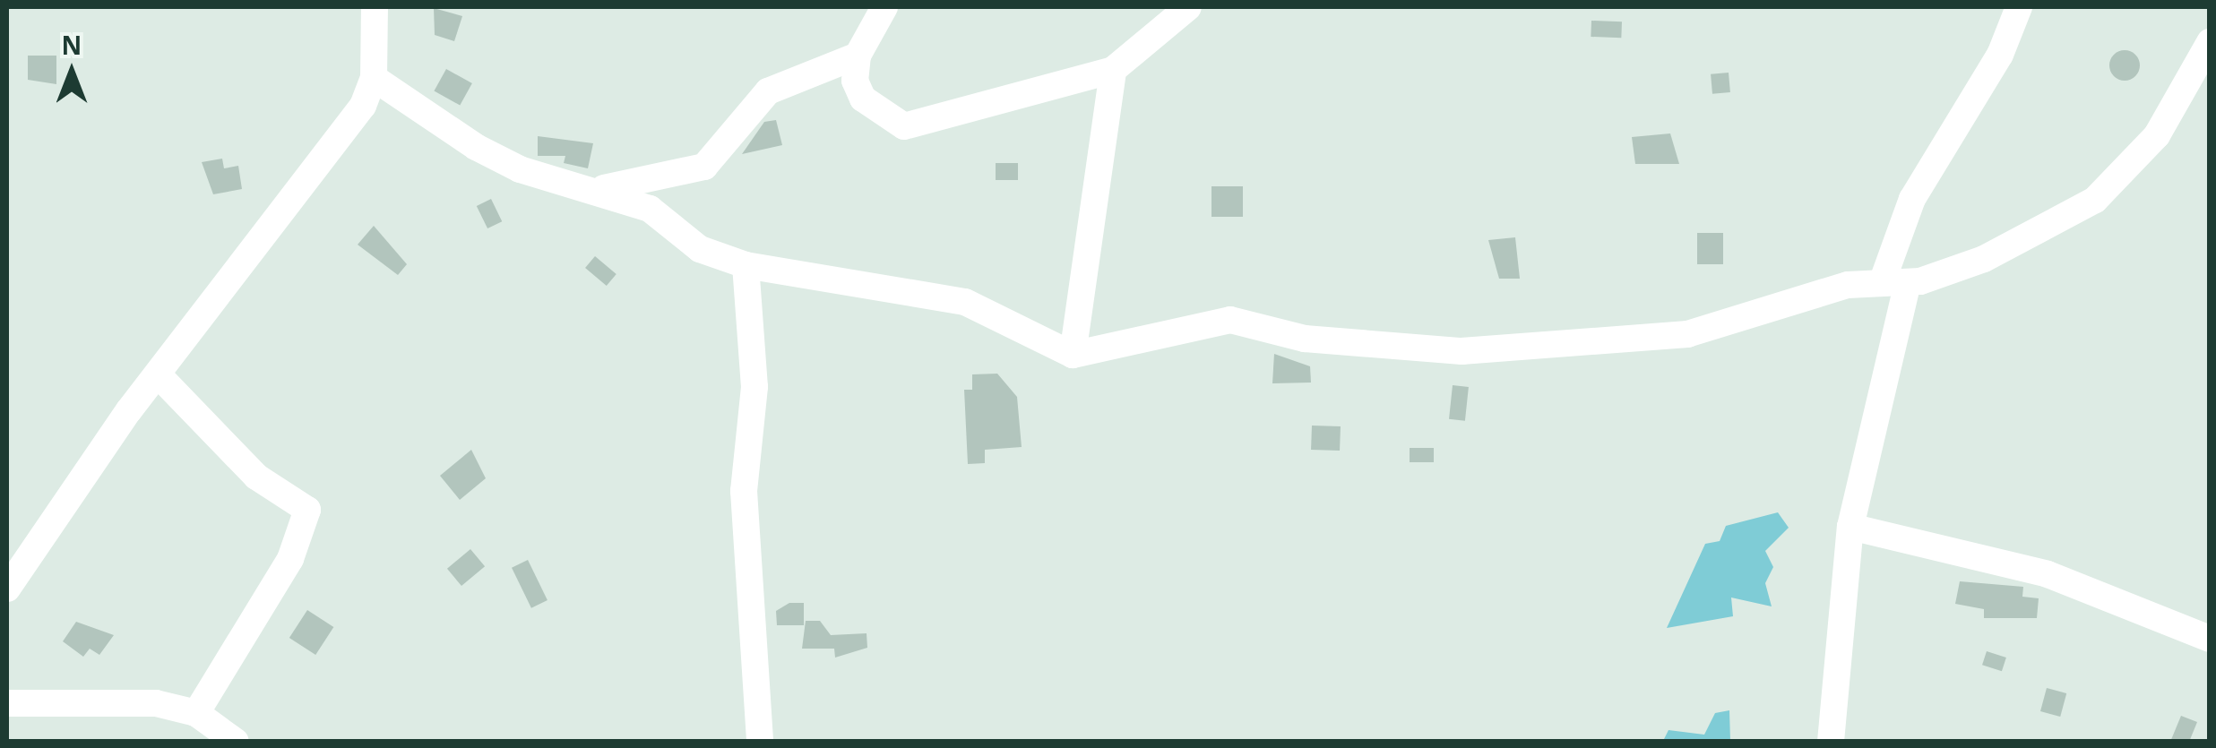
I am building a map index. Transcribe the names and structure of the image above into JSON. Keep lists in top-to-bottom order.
{
  "north": "top"
}
